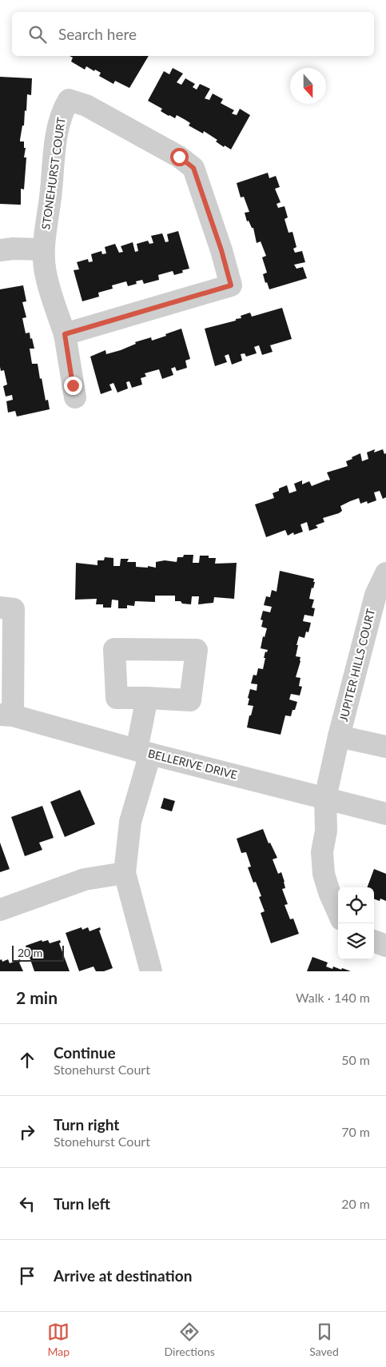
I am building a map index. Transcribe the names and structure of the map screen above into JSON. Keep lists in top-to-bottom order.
{
  "streets": {
    "street": ["STONEHURST COURT", "JUPITER HILLS COURT", "BELLERIVE DRIVE"]
  },
  "crossings": [
    ["JUPITER HILLS COURT", "BELLERIVE DRIVE"]
  ],
  "scale_bar": "20 m",
  "north": "bottom",
  "page": {
    "search": "Search here",
    "scale": "20 m",
    "heading": ["2 min", "Walk · 140 m"],
    "list": [
      ["Continue", "Stonehurst Court", "50 m"],
      ["Turn right", "Stonehurst Court", "70 m"],
      ["Turn left", "20 m"],
      "Arrive at destination"
    ],
    "nav": ["Map", "Directions", "Saved"]
  }
}
